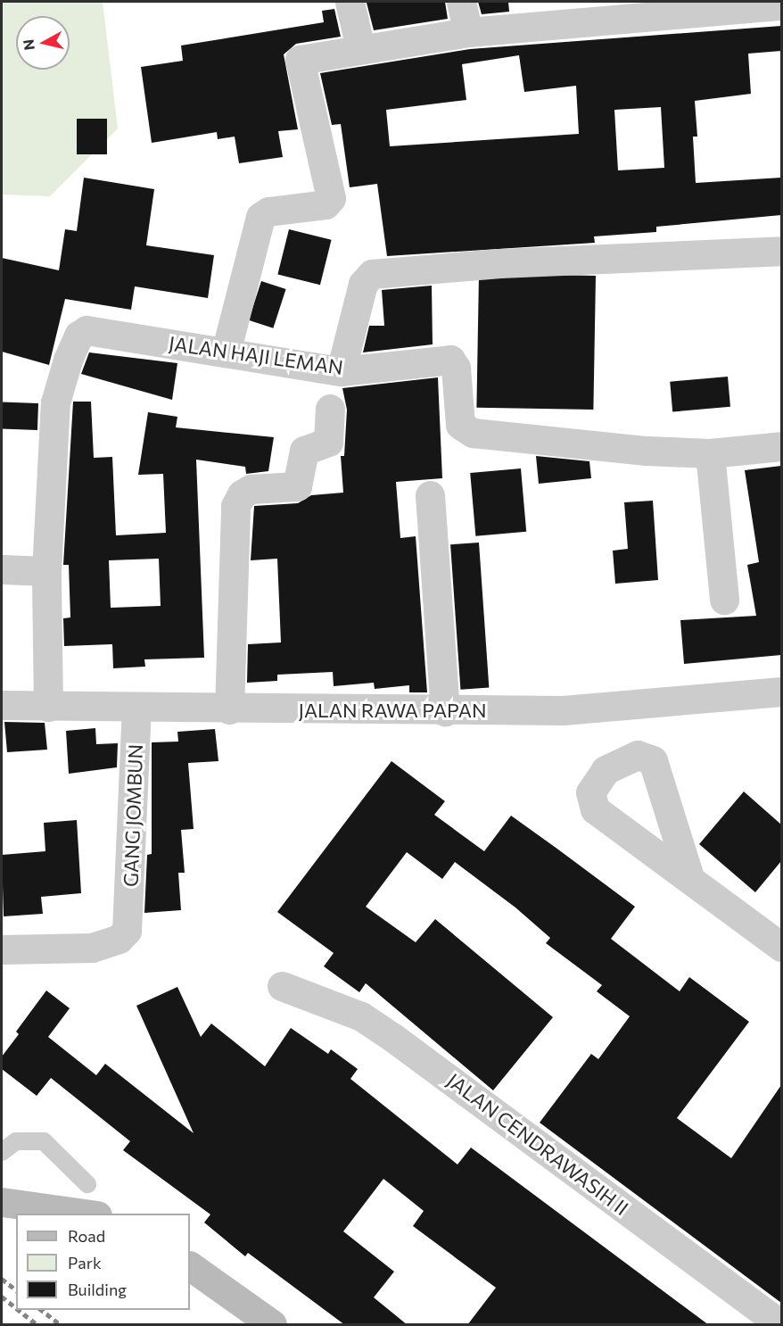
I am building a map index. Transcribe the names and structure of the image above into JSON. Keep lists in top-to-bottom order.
{
  "streets": {
    "street": [
      "JALAN HAJI LEMAN",
      "JALAN RAWA PAPAN",
      "GANG JOMBUN",
      "JALAN CENDRAWASIH II"
    ]
  },
  "crossings": [
    ["JALAN HAJI LEMAN", "JALAN RAWA PAPAN"],
    ["JALAN RAWA PAPAN", "GANG JOMBUN"]
  ],
  "legend": ["Road", "Park", "Building"],
  "north": "left"
}
